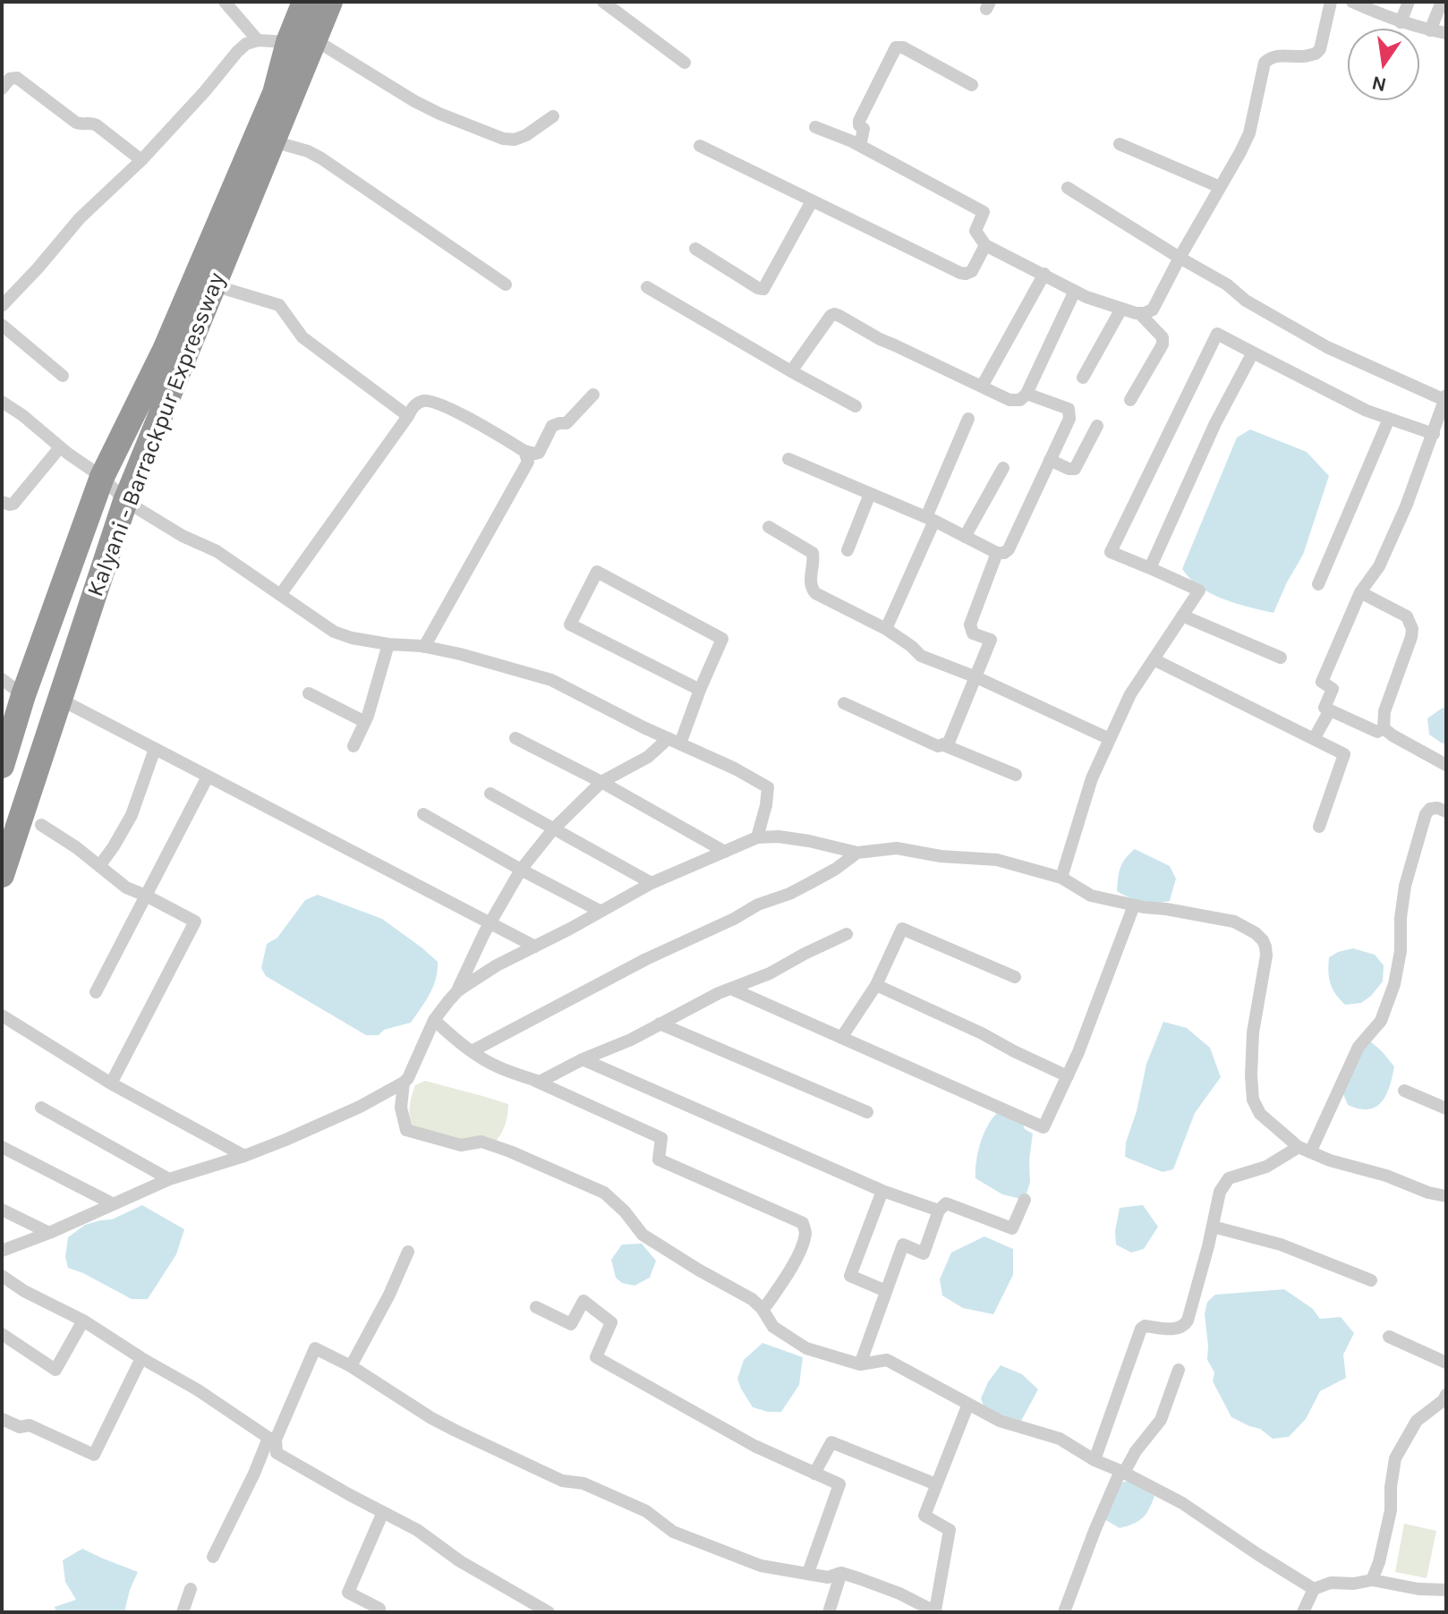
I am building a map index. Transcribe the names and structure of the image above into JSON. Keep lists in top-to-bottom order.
{
  "streets": {
    "highway": ["Kalyani - Barrackpur Expressway"]
  },
  "north": "bottom"
}
